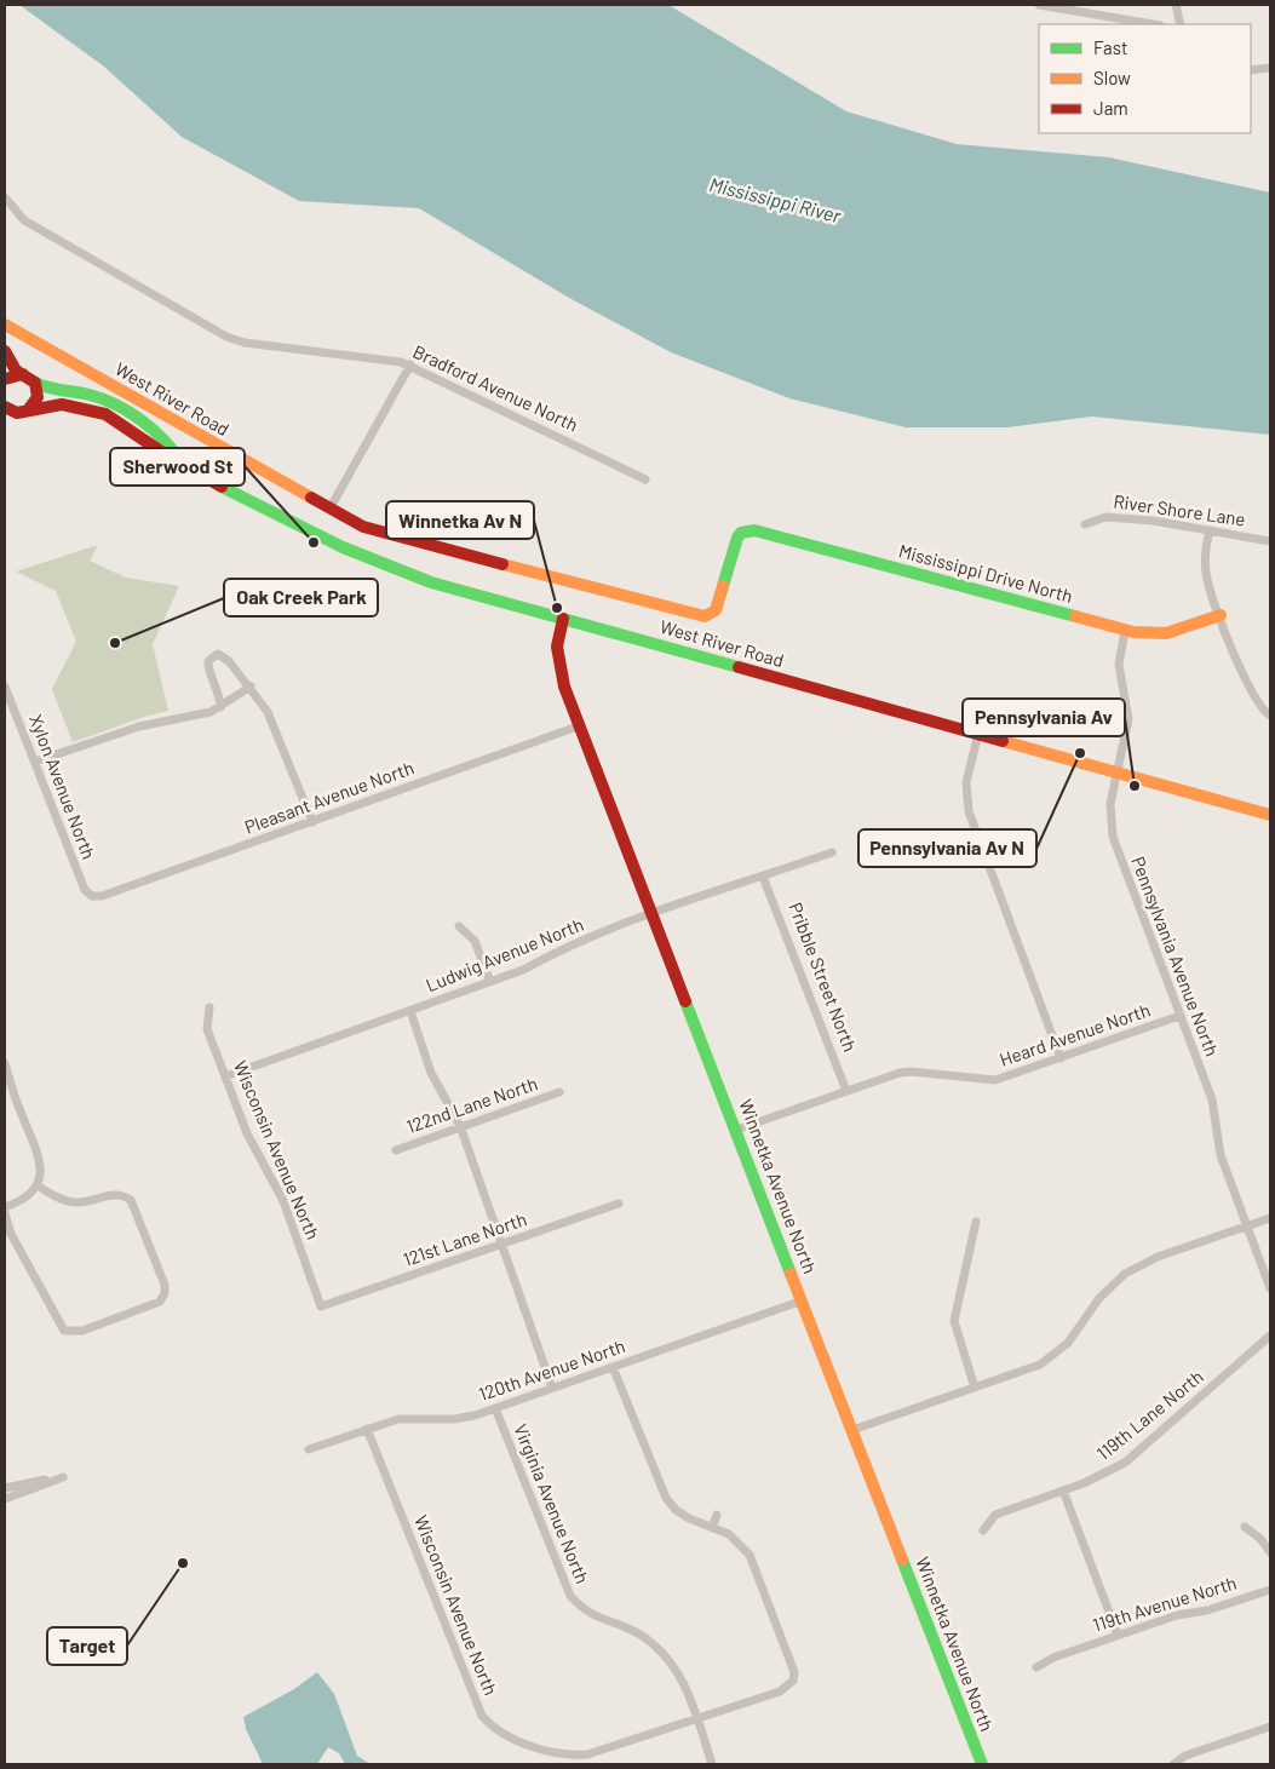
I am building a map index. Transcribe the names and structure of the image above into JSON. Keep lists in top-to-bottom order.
{
  "streets": {
    "street": [
      "Bradford Avenue North",
      "West River Road",
      "River Shore Lane",
      "Mississippi Drive North",
      "Xylon Avenue North",
      "Pleasant Avenue North",
      "Ludwig Avenue North",
      "Pennsylvania Avenue North",
      "Pribble Street North",
      "Heard Avenue North",
      "122nd Lane North",
      "Wisconsin Avenue North",
      "Winnetka Avenue North",
      "121st Lane North",
      "120th Avenue North",
      "119th Lane North",
      "Virginia Avenue North",
      "119th Avenue North"
    ]
  },
  "crossings": [
    ["West River Road", "Mississippi Drive North"],
    ["West River Road", "Pennsylvania Avenue North"],
    ["West River Road", "Winnetka Avenue North"],
    ["Mississippi Drive North", "Pennsylvania Avenue North"],
    ["Xylon Avenue North", "Pleasant Avenue North"],
    ["Pleasant Avenue North", "Winnetka Avenue North"],
    ["Ludwig Avenue North", "Pribble Street North"],
    ["Ludwig Avenue North", "Wisconsin Avenue North"],
    ["Ludwig Avenue North", "Winnetka Avenue North"],
    ["Pennsylvania Avenue North", "Heard Avenue North"],
    ["Pribble Street North", "Heard Avenue North"],
    ["Heard Avenue North", "Winnetka Avenue North"],
    ["Wisconsin Avenue North", "121st Lane North"],
    ["Wisconsin Avenue North", "120th Avenue North"],
    ["Wisconsin Avenue North", "Virginia Avenue North"],
    ["Winnetka Avenue North", "120th Avenue North"],
    ["120th Avenue North", "Virginia Avenue North"]
  ],
  "water": ["Mississippi River"],
  "places": [
    "Sherwood St",
    "Winnetka Av N",
    "Oak Creek Park",
    "Pennsylvania Av N",
    "Pennsylvania Av",
    "Target"
  ],
  "legend": ["Fast", "Slow", "Jam"]
}
